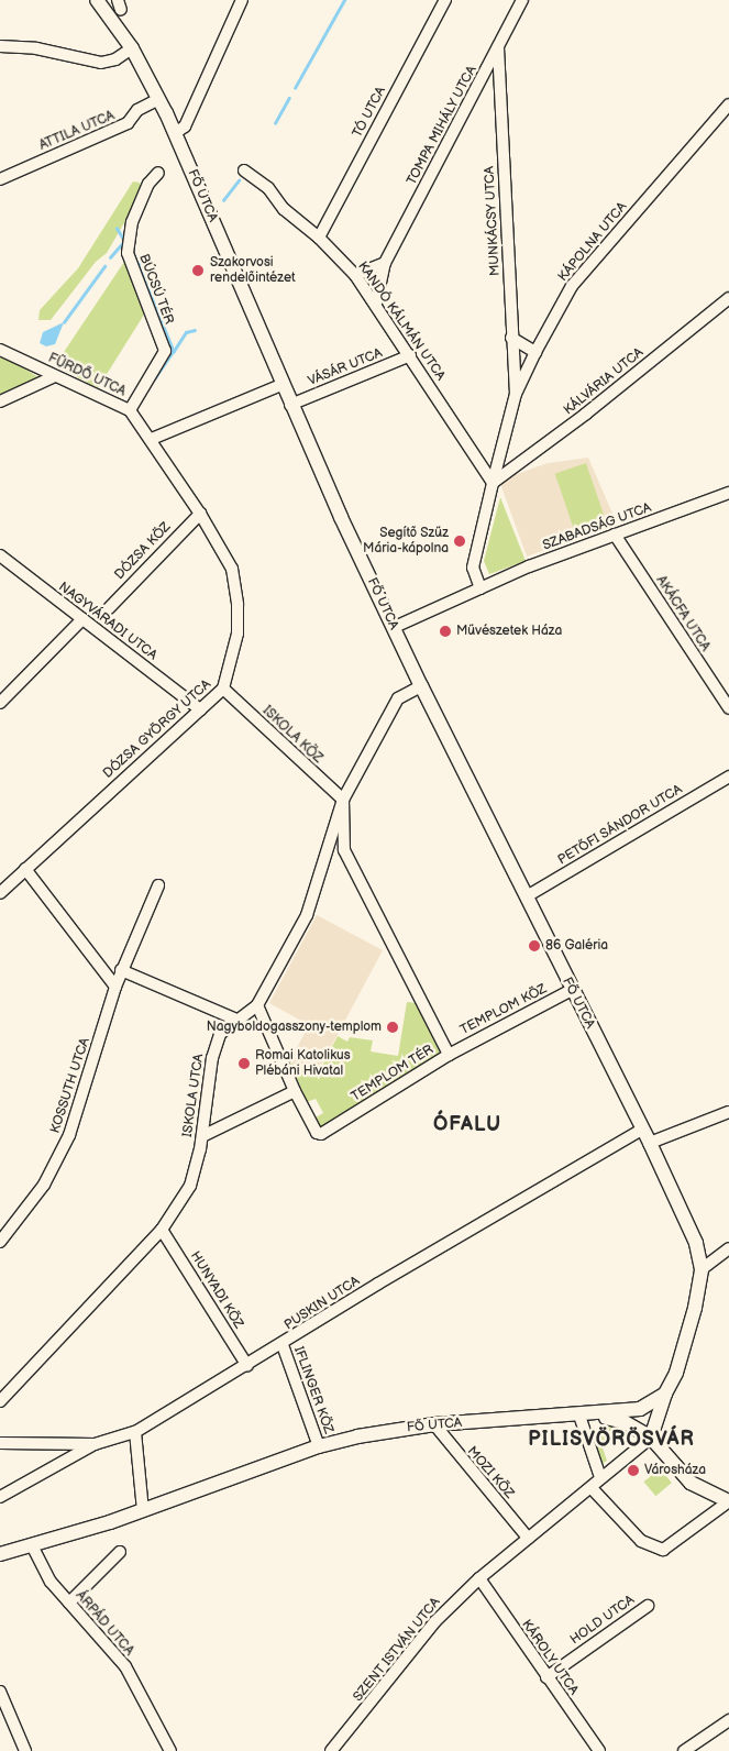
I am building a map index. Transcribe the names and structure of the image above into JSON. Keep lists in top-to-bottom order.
{
  "streets": {
    "main road": ["FŐ UTCA"],
    "street": [
      "TÓ UTCA",
      "TOMPA MIHÁLY UTCA",
      "ATTILA UTCA",
      "MUNKÁCSY UTCA",
      "KÁPOLNA UTCA",
      "BÚCSÚ TÉR",
      "KANDÓ KÁLMÁN UTCA",
      "VÁSÁR UTCA",
      "FÜRDŐ UTCA",
      "KÁLVÁRIA UTCA",
      "SZABADSÁG UTCA",
      "DÓZSA KÖZ",
      "AKÁCFA UTCA",
      "NAGYVÁRADI UTCA",
      "DÓZSA GYÖRGY UTCA",
      "ISKOLA KÖZ",
      "PETŐFI SÁNDOR UTCA",
      "TEMPLOM KÖZ",
      "TEMPLOM TÉR",
      "KOSSUTH UTCA",
      "ISKOLA UTCA",
      "HUNYADI KÖZ",
      "PUSKIN UTCA",
      "IFLINGER KÖZ",
      "MOZI KÖZ",
      "HOLD UTCA",
      "ÁRPÁD UTCA",
      "SZENT ISTVÁN UTCA",
      "KÁROLY UTCA"
    ]
  },
  "crossings": [
    ["TÓ UTCA", "KANDÓ KÁLMÁN UTCA"],
    ["TOMPA MIHÁLY UTCA", "MUNKÁCSY UTCA"],
    ["TOMPA MIHÁLY UTCA", "KANDÓ KÁLMÁN UTCA"],
    ["ATTILA UTCA", "FŐ UTCA"],
    ["FŐ UTCA", "VÁSÁR UTCA"],
    ["FŐ UTCA", "SZABADSÁG UTCA"],
    ["FŐ UTCA", "PETŐFI SÁNDOR UTCA"],
    ["FŐ UTCA", "TEMPLOM KÖZ"],
    ["FŐ UTCA", "ISKOLA UTCA"],
    ["FŐ UTCA", "PUSKIN UTCA"],
    ["FŐ UTCA", "IFLINGER KÖZ"],
    ["FŐ UTCA", "MOZI KÖZ"],
    ["FŐ UTCA", "ÁRPÁD UTCA"],
    ["MUNKÁCSY UTCA", "KÁPOLNA UTCA"],
    ["KÁPOLNA UTCA", "KANDÓ KÁLMÁN UTCA"],
    ["KÁPOLNA UTCA", "KÁLVÁRIA UTCA"],
    ["KÁPOLNA UTCA", "SZABADSÁG UTCA"],
    ["BÚCSÚ TÉR", "FÜRDŐ UTCA"],
    ["KANDÓ KÁLMÁN UTCA", "VÁSÁR UTCA"],
    ["KANDÓ KÁLMÁN UTCA", "KÁLVÁRIA UTCA"],
    ["FÜRDŐ UTCA", "DÓZSA GYÖRGY UTCA"],
    ["SZABADSÁG UTCA", "AKÁCFA UTCA"],
    ["DÓZSA KÖZ", "DÓZSA GYÖRGY UTCA"],
    ["NAGYVÁRADI UTCA", "DÓZSA GYÖRGY UTCA"],
    ["DÓZSA GYÖRGY UTCA", "ISKOLA KÖZ"],
    ["ISKOLA KÖZ", "TEMPLOM TÉR"],
    ["ISKOLA KÖZ", "ISKOLA UTCA"],
    ["TEMPLOM KÖZ", "TEMPLOM TÉR"],
    ["TEMPLOM TÉR", "ISKOLA UTCA"],
    ["ISKOLA UTCA", "HUNYADI KÖZ"],
    ["HUNYADI KÖZ", "PUSKIN UTCA"],
    ["PUSKIN UTCA", "IFLINGER KÖZ"],
    ["MOZI KÖZ", "SZENT ISTVÁN UTCA"],
    ["HOLD UTCA", "KÁROLY UTCA"],
    ["SZENT ISTVÁN UTCA", "KÁROLY UTCA"]
  ],
  "districts": ["ÓFALU", "PILISVÖRÖSVÁR"],
  "places": [
    "Szakorvosi rendelőintézet",
    "Segítő Szűz Mária-kápolna",
    "Művészetek Háza",
    "86 Galéria",
    "Nagyboldogasszony-templom",
    "Romai Katolikus Plébáni Hivatal",
    "Városháza"
  ]
}
